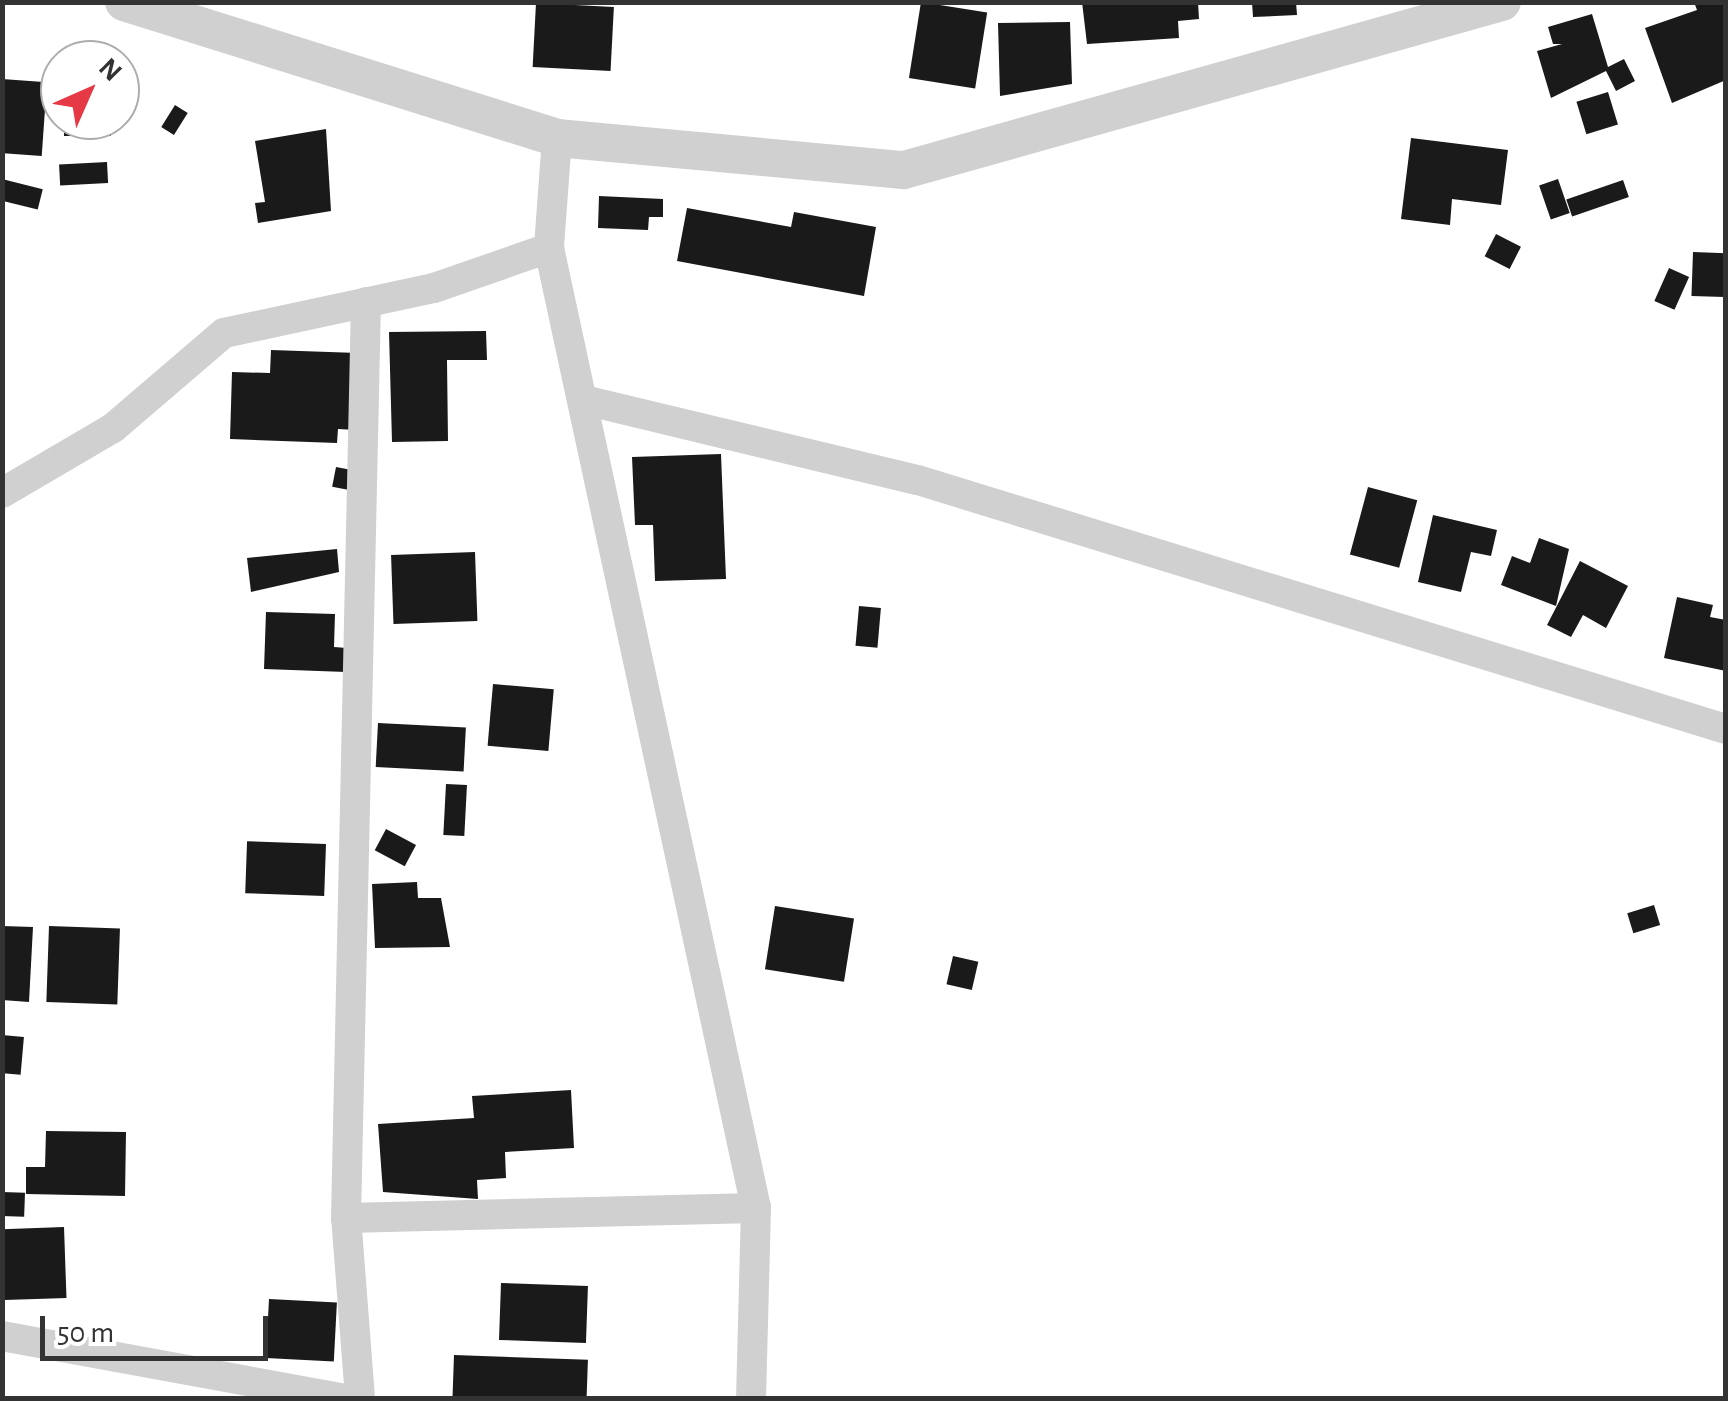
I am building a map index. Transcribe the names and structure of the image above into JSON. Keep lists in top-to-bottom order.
{
  "scale_bar": "50 m",
  "north": "top right"
}
